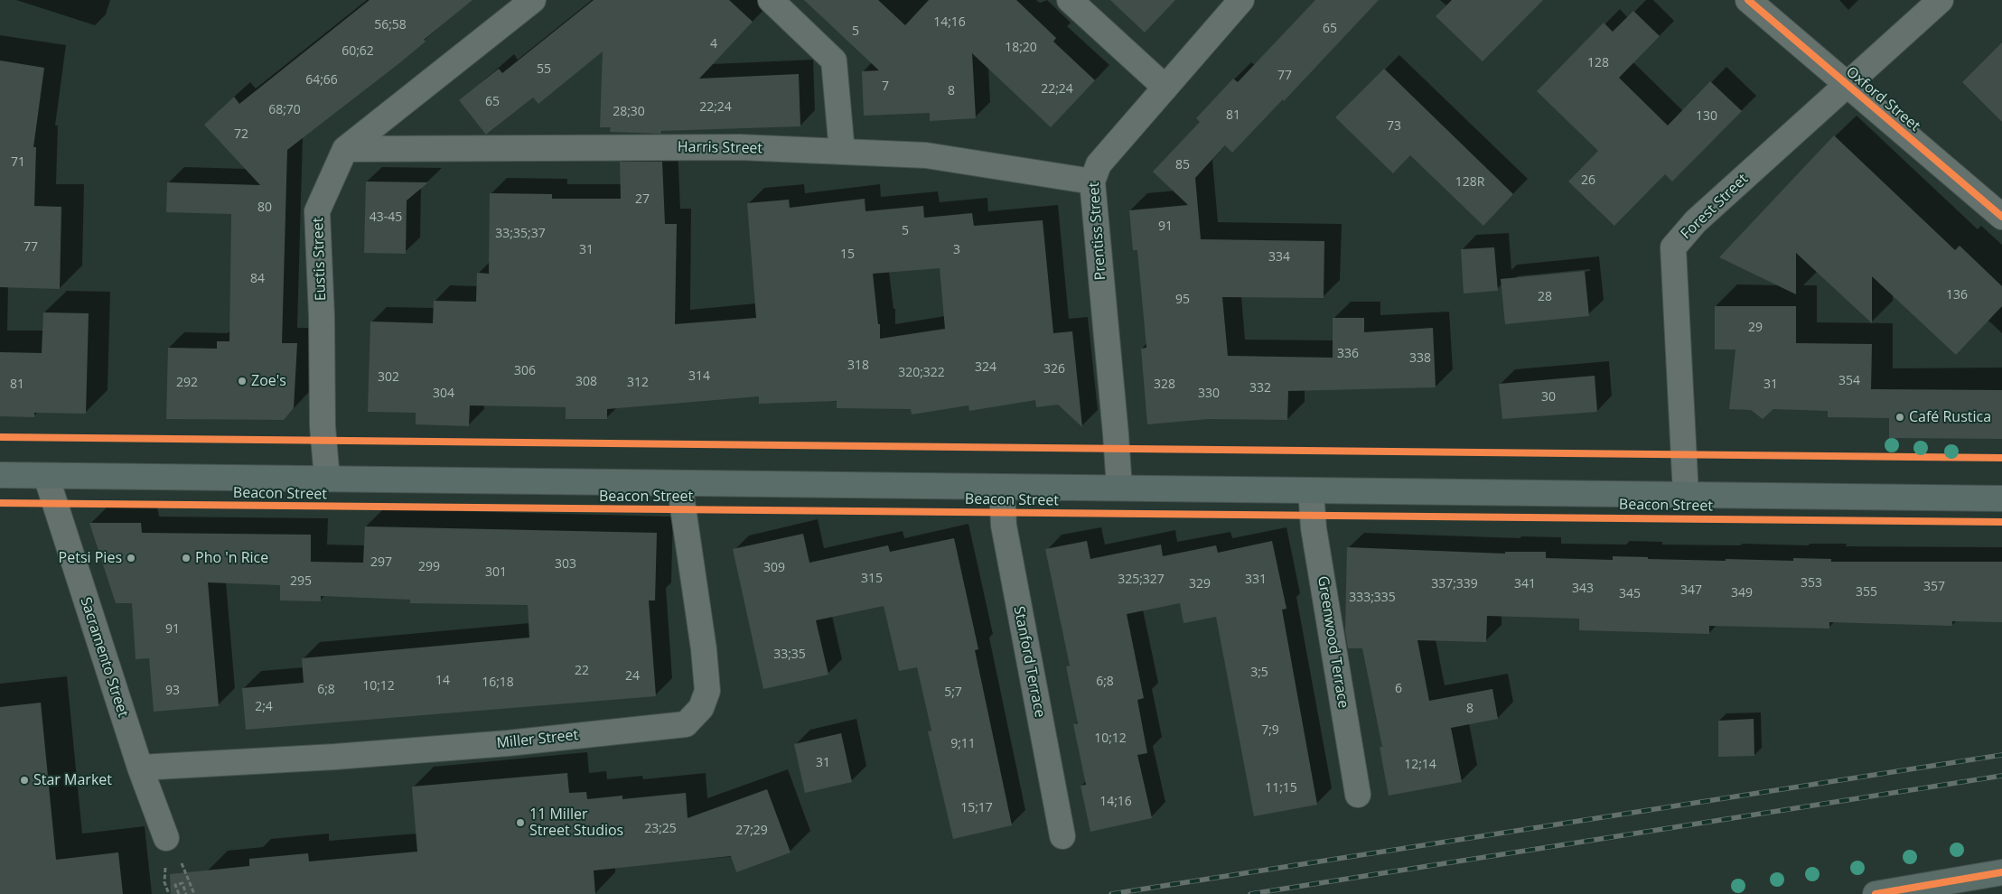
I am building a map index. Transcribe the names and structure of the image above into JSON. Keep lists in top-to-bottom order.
{
  "streets": {
    "main road": ["Beacon Street"],
    "street": [
      "Oxford Street",
      "Harris Street",
      "Forest Street",
      "Prentiss Street",
      "Eustis Street",
      "Greenwood Terrace",
      "Sacramento Street",
      "Stanford Terrace",
      "Miller Street"
    ]
  },
  "crossings": [
    ["Oxford Street", "Forest Street"],
    ["Harris Street", "Prentiss Street"],
    ["Harris Street", "Eustis Street"],
    ["Forest Street", "Beacon Street"],
    ["Prentiss Street", "Beacon Street"],
    ["Eustis Street", "Beacon Street"],
    ["Beacon Street", "Greenwood Terrace"],
    ["Beacon Street", "Sacramento Street"],
    ["Beacon Street", "Stanford Terrace"],
    ["Beacon Street", "Miller Street"],
    ["Sacramento Street", "Miller Street"]
  ],
  "places": [
    "Zoe's",
    "Café Rustica",
    "Petsi Pies",
    "Pho 'n Rice",
    "Star Market",
    "11 Miller Street Studios"
  ],
  "house_numbers": [
    "14;16",
    "56;58",
    "65",
    "5",
    "4",
    "18;20",
    "60;62",
    "128",
    "55",
    "77",
    "64;66",
    "7",
    "22;24",
    "8",
    "65",
    "22;24",
    "68;70",
    "28;30",
    "81",
    "130",
    "73",
    "72",
    "71",
    "85",
    "26",
    "128R",
    "27",
    "80",
    "43-45",
    "91",
    "5",
    "33;35;37",
    "77",
    "31",
    "3",
    "15",
    "334",
    "84",
    "136",
    "28",
    "95",
    "29",
    "336",
    "338",
    "318",
    "324",
    "326",
    "306",
    "320;322",
    "314",
    "302",
    "354",
    "308",
    "292",
    "312",
    "81",
    "328",
    "31",
    "332",
    "304",
    "330",
    "30",
    "297",
    "303",
    "299",
    "309",
    "301",
    "315",
    "325;327",
    "331",
    "295",
    "353",
    "329",
    "337;339",
    "341",
    "357",
    "343",
    "347",
    "355",
    "349",
    "345",
    "333;335",
    "91",
    "33;35",
    "22",
    "3;5",
    "24",
    "14",
    "6;8",
    "16;18",
    "10;12",
    "6",
    "6;8",
    "93",
    "5;7",
    "2;4",
    "8",
    "7;9",
    "10;12",
    "9;11",
    "31",
    "12;14",
    "11;15",
    "14;16",
    "15;17",
    "23;25",
    "27;29"
  ]
}
